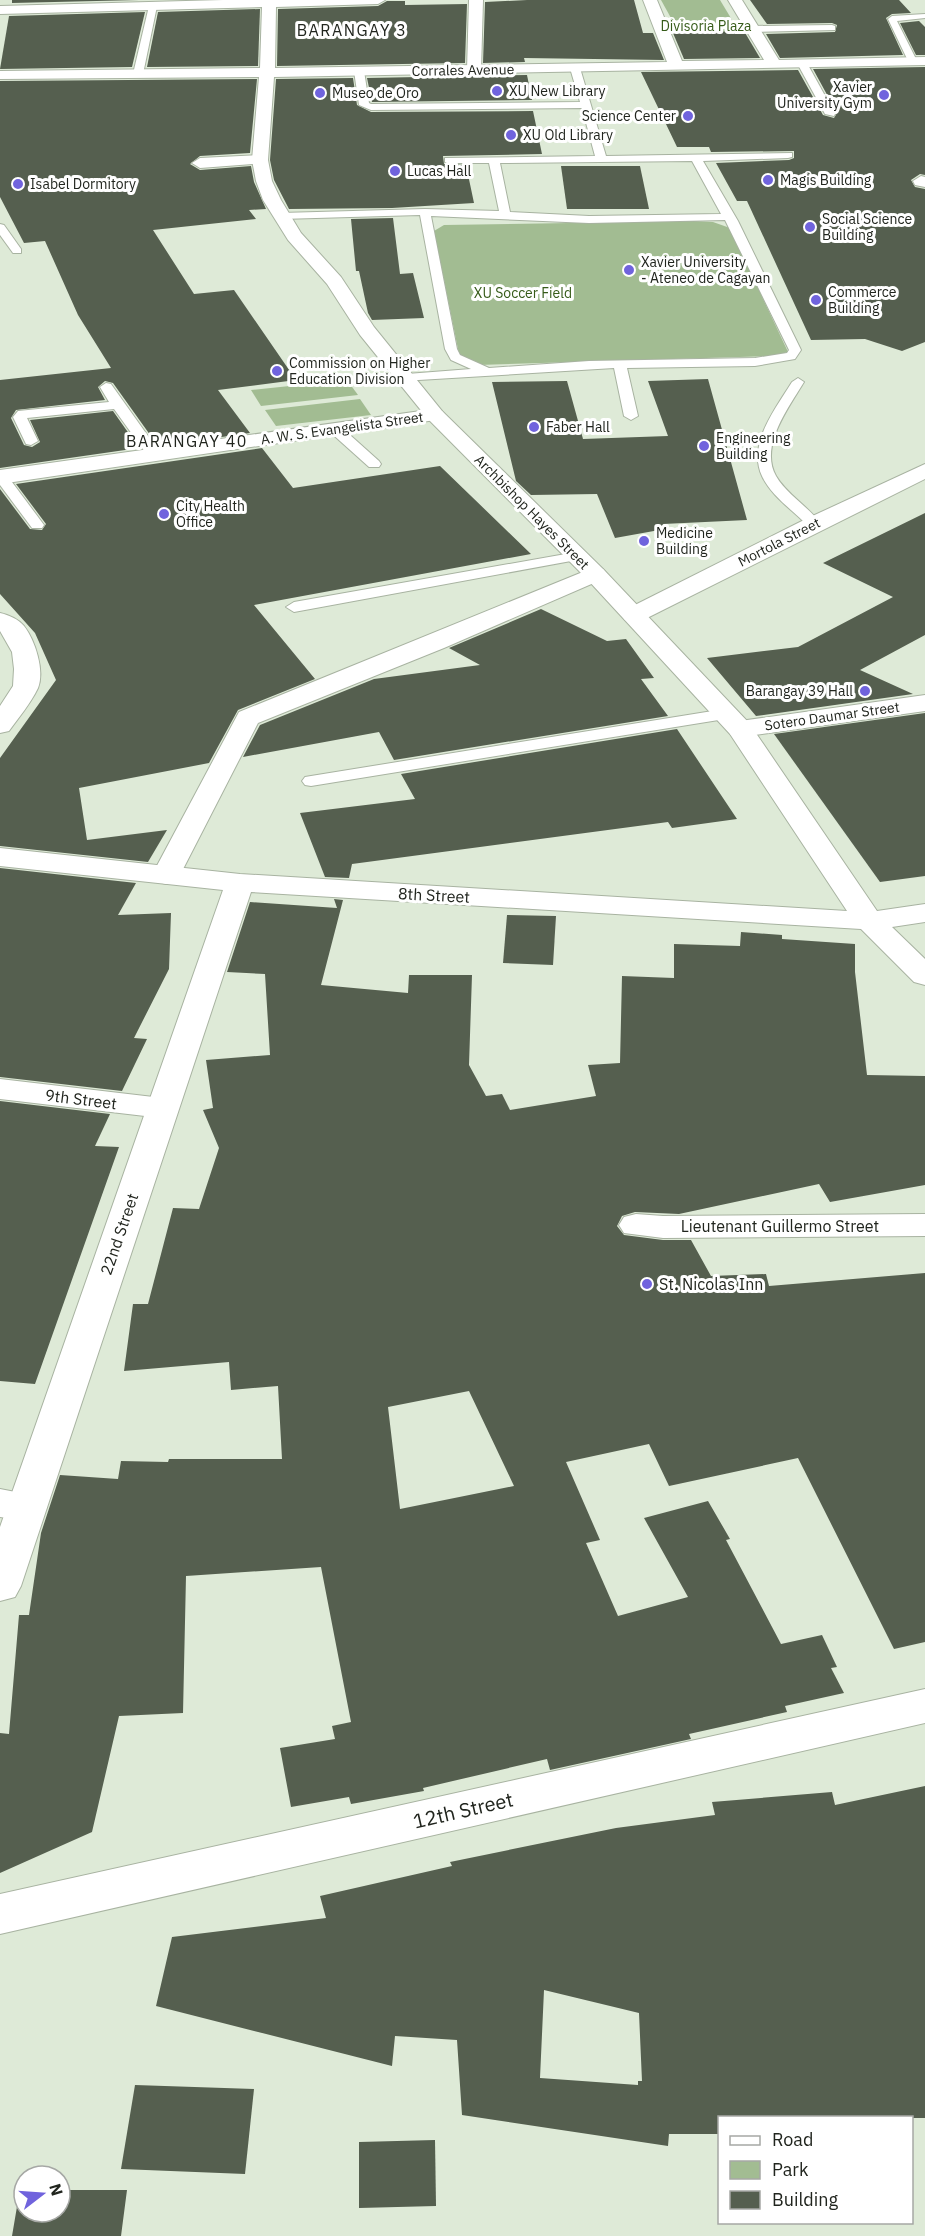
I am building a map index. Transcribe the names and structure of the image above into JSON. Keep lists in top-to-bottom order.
{
  "streets": {
    "street": [
      "Corrales Avenue",
      "A. W. S. Evangelista Street",
      "Archbishop Hayes Street",
      "Mortola Street",
      "Sotero Daumar Street",
      "8th Street",
      "9th Street",
      "Lieutenant Guillermo Street",
      "22nd Street",
      "12th Street"
    ]
  },
  "crossings": [
    ["Corrales Avenue", "Archbishop Hayes Street"],
    ["A. W. S. Evangelista Street", "Archbishop Hayes Street"],
    ["Archbishop Hayes Street", "Mortola Street"],
    ["Archbishop Hayes Street", "Sotero Daumar Street"],
    ["Archbishop Hayes Street", "8th Street"],
    ["8th Street", "22nd Street"],
    ["9th Street", "22nd Street"]
  ],
  "districts": ["BARANGAY 3", "BARANGAY 40"],
  "parks": ["Divisoria Plaza", "XU Soccer Field"],
  "places": [
    "XU New Library",
    "Museo de Oro",
    "Xavier University Gym",
    "Science Center",
    "XU Old Library",
    "Lucas Hall",
    "Magis Building",
    "Isabel Dormitory",
    "Social Science Building",
    "Xavier University - Ateneo de Cagayan",
    "Commerce Building",
    "Commission on Higher Education Division",
    "Faber Hall",
    "Engineering Building",
    "City Health Office",
    "Medicine Building",
    "Barangay 39 Hall",
    "St. Nicolas Inn"
  ],
  "legend": ["Road", "Park", "Building"],
  "north": "right"
}
